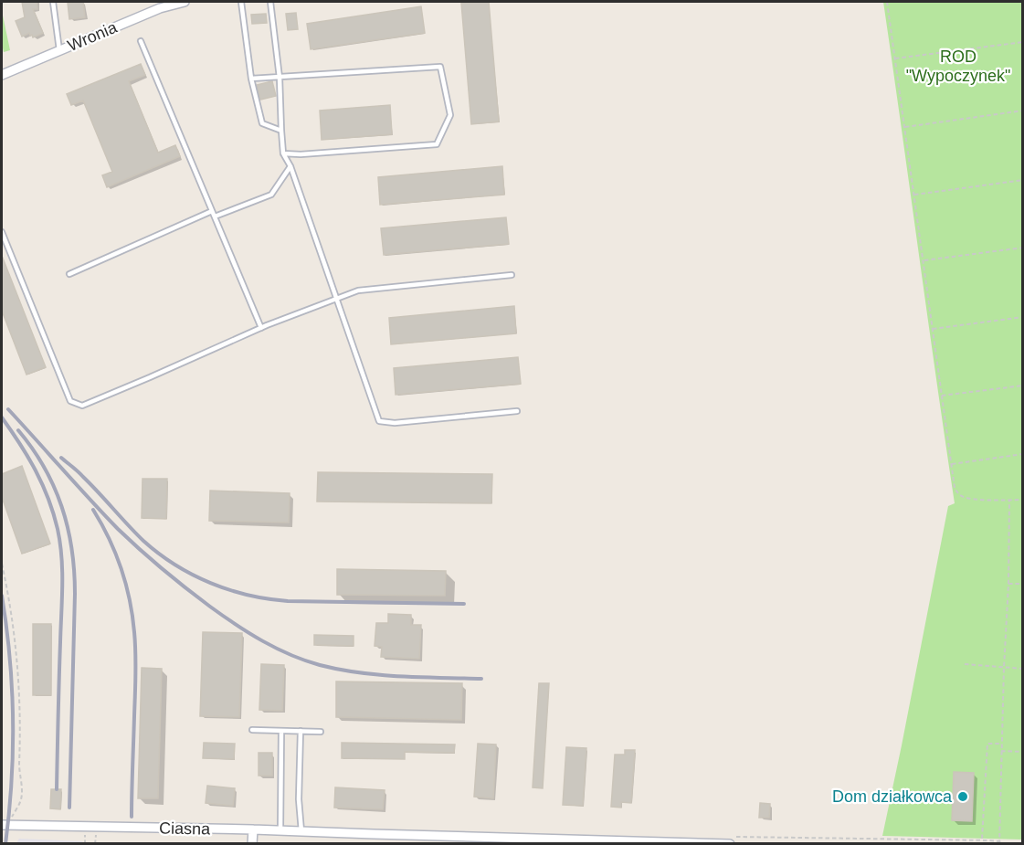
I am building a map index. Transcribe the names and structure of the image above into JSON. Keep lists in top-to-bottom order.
{
  "streets": {
    "street": ["Wronia", "Ciasna"]
  },
  "parks": ["ROD \"Wypoczynek\""],
  "places": ["Dom działkowca"]
}
